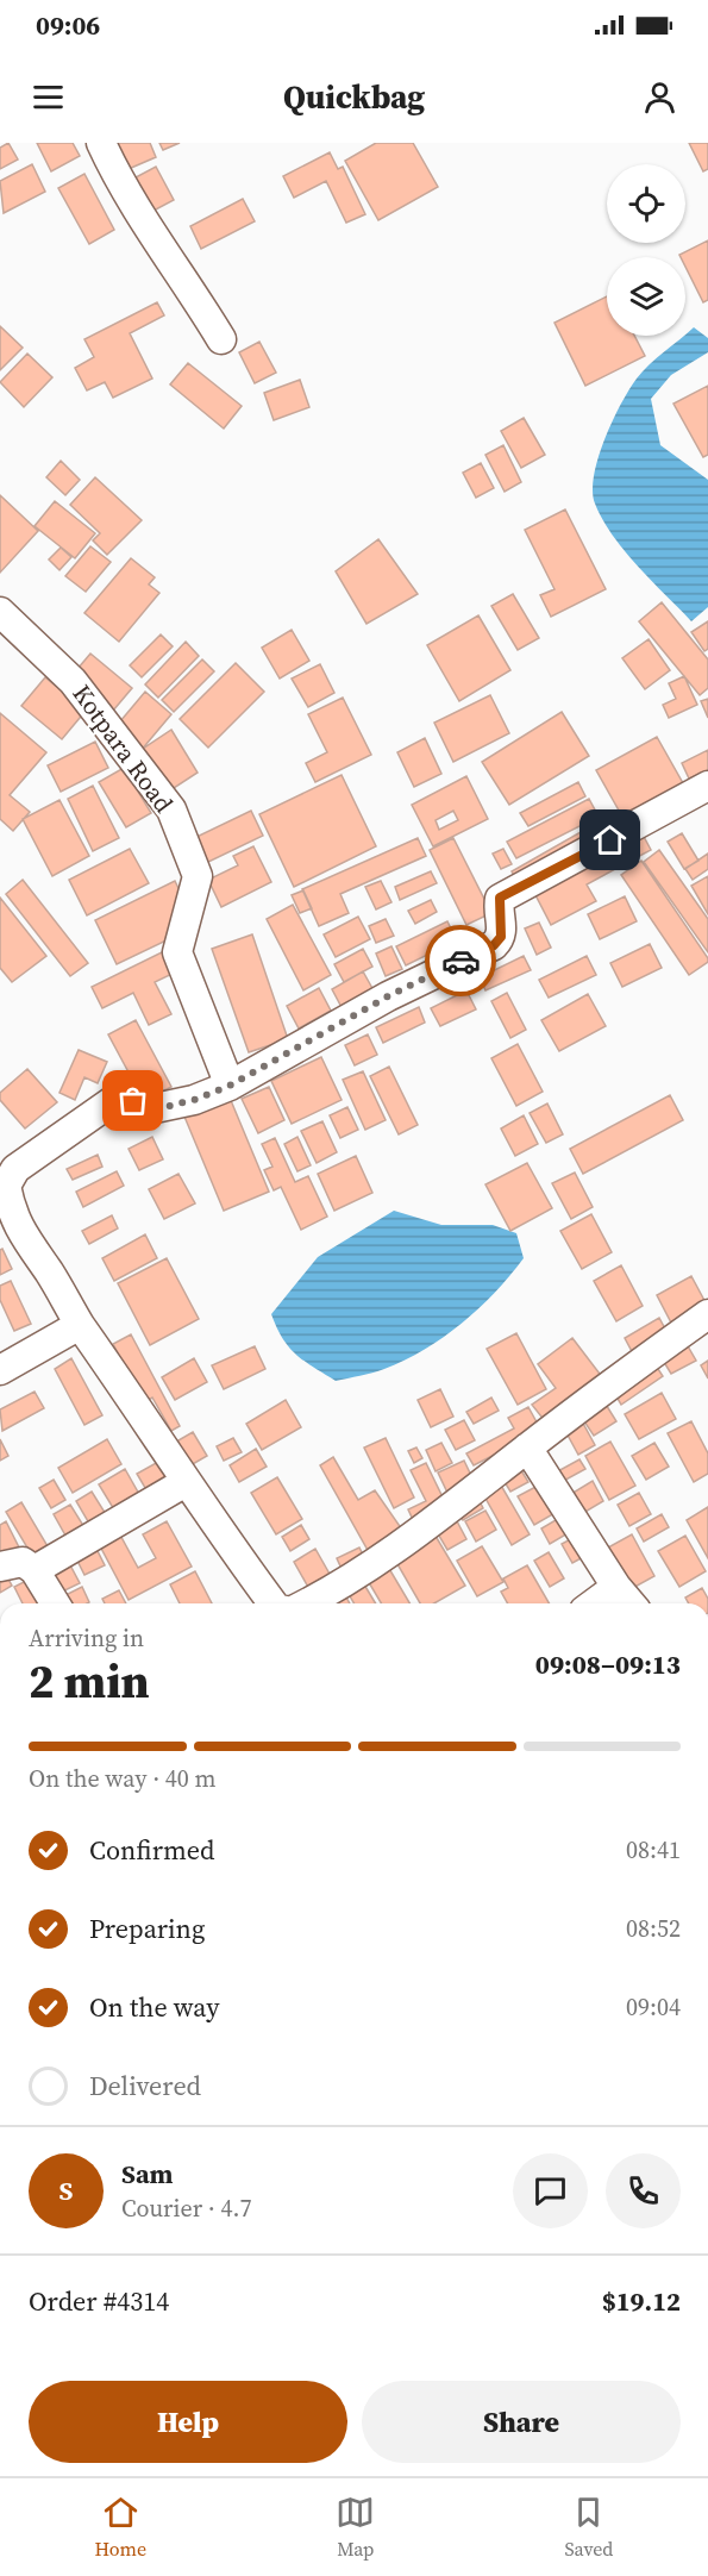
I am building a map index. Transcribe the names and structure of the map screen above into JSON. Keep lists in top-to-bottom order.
{
  "streets": {
    "street": ["Kotpara Road"]
  },
  "page": {
    "status": "09:06",
    "header": "Quickbag",
    "heading": ["2 min", "Arriving in", "09:08–09:13"],
    "panel": [
      "Sam",
      "Courier · 4.7",
      "Order #4314",
      "$19.12"
    ],
    "bar": "On the way · 40 m",
    "list": [
      ["Confirmed", "08:41"],
      ["Preparing", "08:52"],
      ["On the way", "09:04"],
      "Delivered"
    ],
    "round": "S",
    "buttons": ["Help", "Share"],
    "tabs": ["Home", "Map", "Saved"]
  }
}
